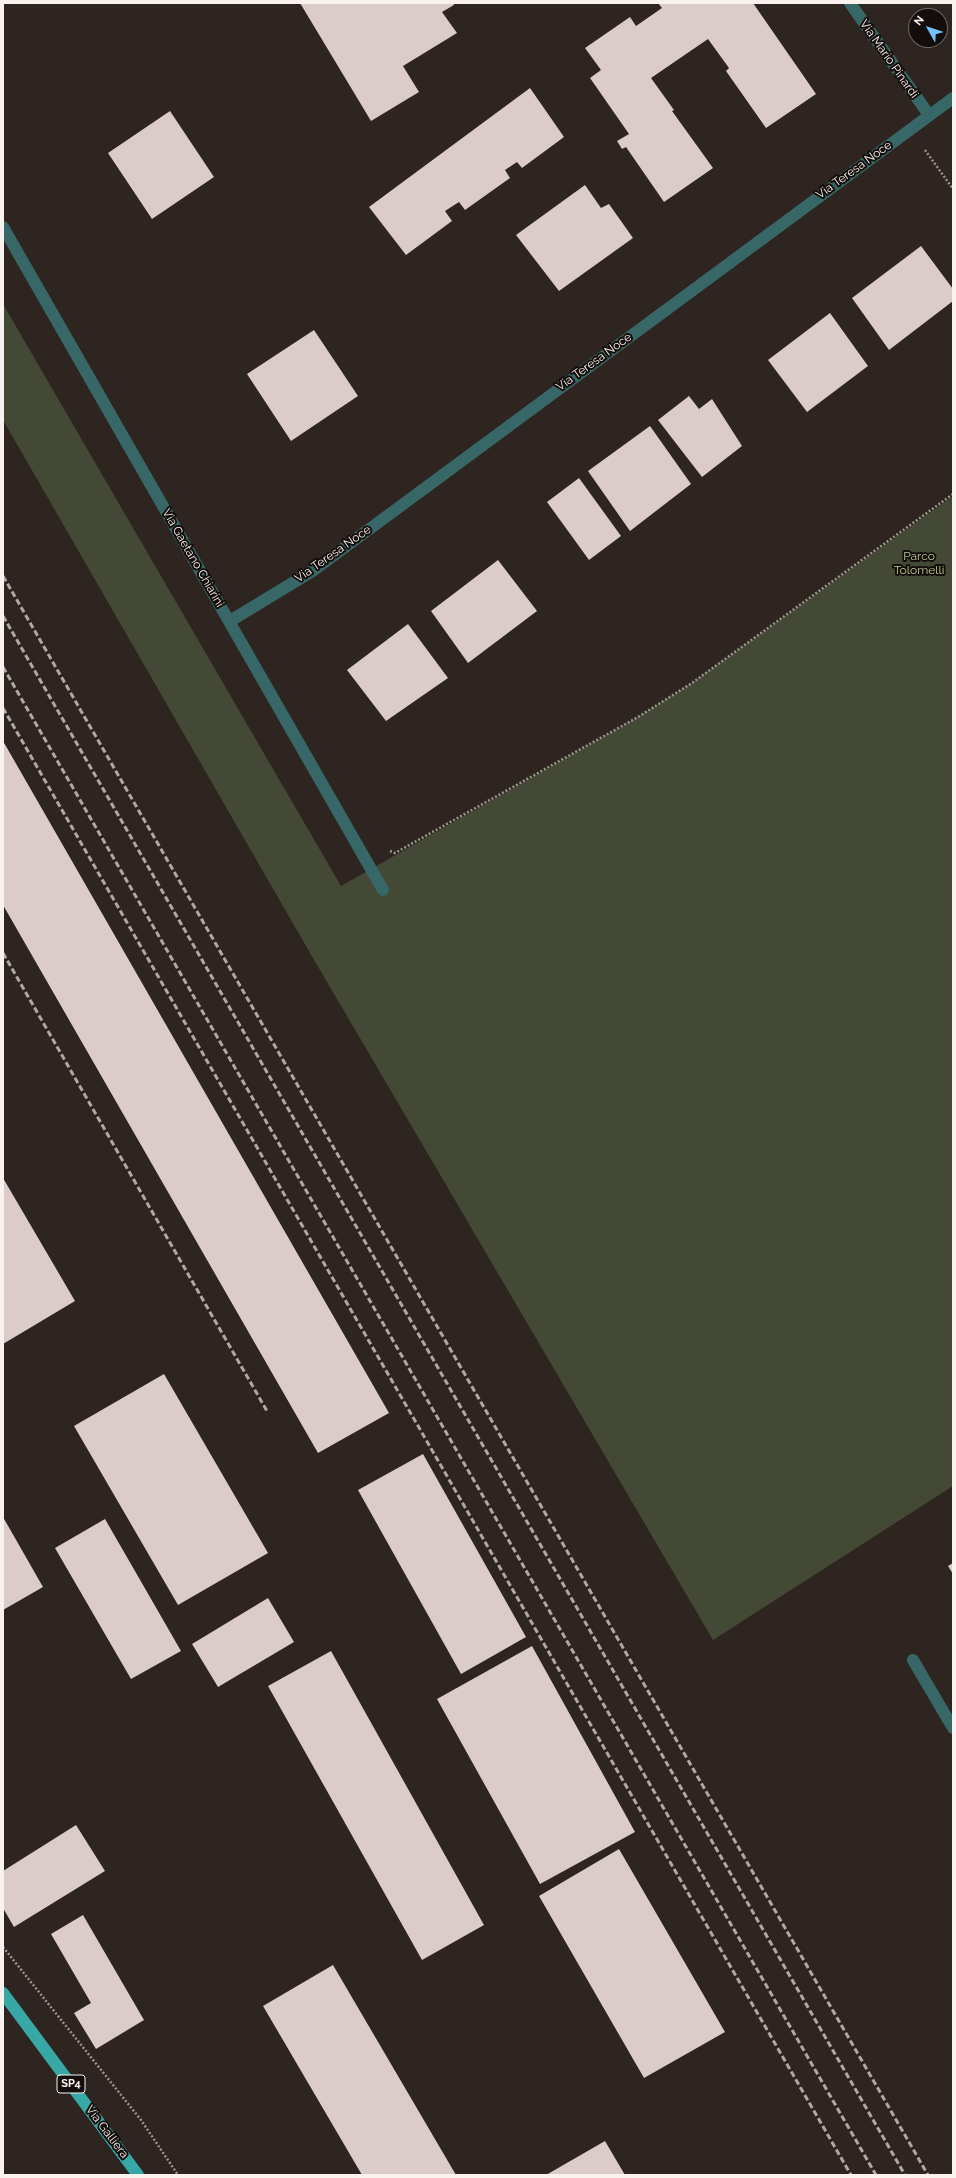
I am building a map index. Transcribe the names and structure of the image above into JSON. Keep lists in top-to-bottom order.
{
  "streets": {
    "main road": ["SP4", "Via Galliera"],
    "street": ["Via Mario Pinardi", "Via Teresa Noce", "Via Gaetano Chiarini"]
  },
  "crossings": [
    ["Via Mario Pinardi", "Via Teresa Noce"],
    ["Via Teresa Noce", "Via Gaetano Chiarini"]
  ],
  "parks": ["Parco Tolomelli"],
  "north": "top left"
}
